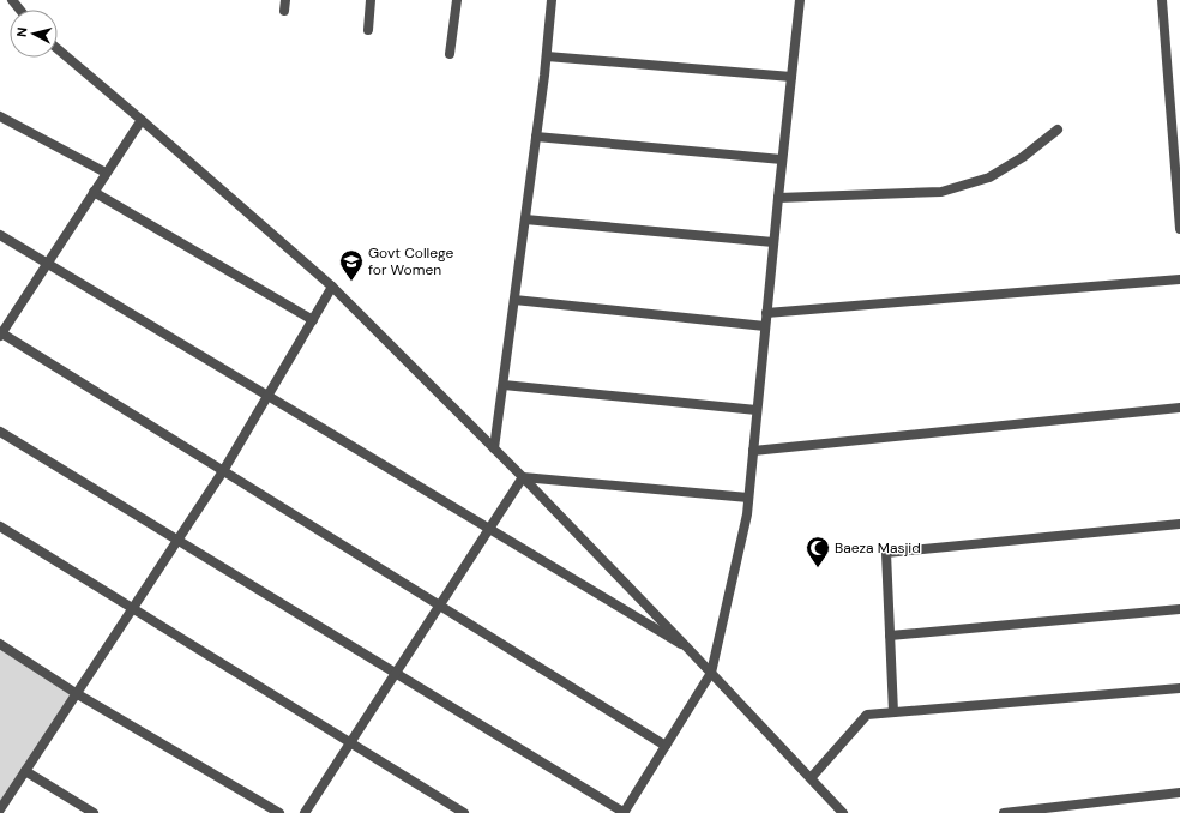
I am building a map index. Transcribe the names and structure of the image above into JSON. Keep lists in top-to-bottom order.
{
  "places": {
    "school or university": ["Govt College for Women"],
    "mosque": ["Baeza Masjid"]
  },
  "north": "left"
}
